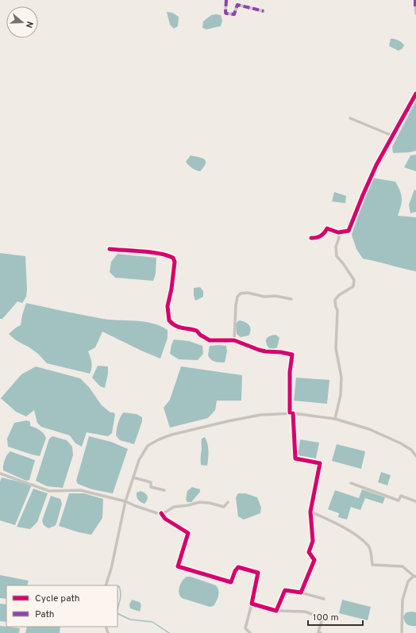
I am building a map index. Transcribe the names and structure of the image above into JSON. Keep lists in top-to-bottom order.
{
  "legend": ["Cycle path", "Path"],
  "scale_bar": "100 m",
  "north": "right"
}
